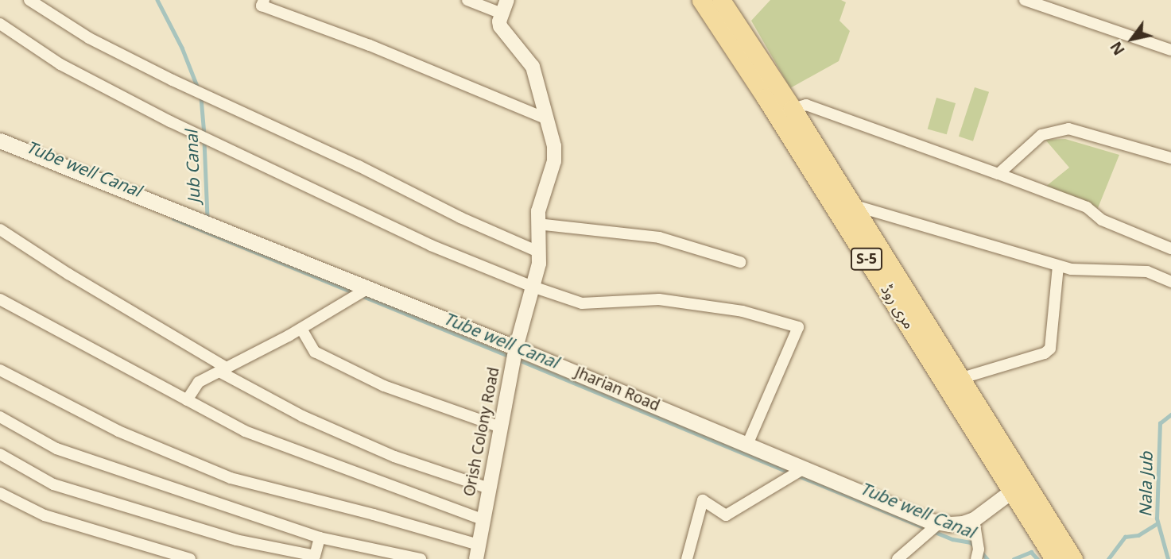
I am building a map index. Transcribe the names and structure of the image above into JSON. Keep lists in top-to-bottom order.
{
  "streets": {
    "main road": ["S-5", "مری روڈ", "Jharian Road"],
    "street": ["Orish Colony Road"]
  },
  "crossings": [
    ["مری روڈ", "Jharian Road"],
    ["Jharian Road", "Orish Colony Road"]
  ],
  "water": ["Jub Canal", "Tube well Canal", "Nala Jub"],
  "north": "bottom left"
}
